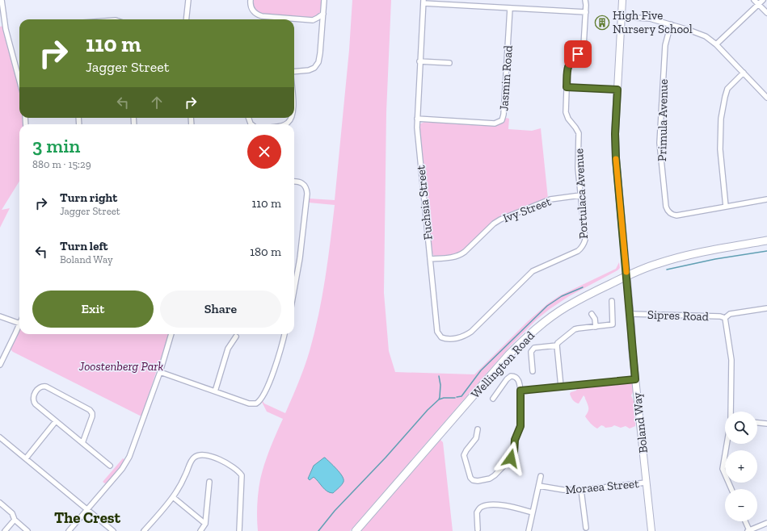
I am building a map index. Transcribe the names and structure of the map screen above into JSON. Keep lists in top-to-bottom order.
{
  "streets": {
    "main road": ["Wellington Road", "Boland Way"],
    "street": [
      "Jasmin Road",
      "Primula Avenue",
      "Portulaca Avenue",
      "Fuchsia Street",
      "Ivy Street",
      "Sipres Road",
      "Moraea Street"
    ]
  },
  "crossings": [
    ["Jasmin Road", "Fuchsia Street"],
    ["Portulaca Avenue", "Fuchsia Street"],
    ["Portulaca Avenue", "Ivy Street"],
    ["Fuchsia Street", "Ivy Street"],
    ["Sipres Road", "Boland Way"],
    ["Wellington Road", "Boland Way"],
    ["Boland Way", "Moraea Street"]
  ],
  "districts": ["The Crest"],
  "parks": ["Joostenberg Park"],
  "places": {
    "building": ["High Five Nursery School"]
  },
  "page": {
    "turn": ["110 m", "Jagger Street"],
    "heading": ["3 min", "880 m · 15:29"],
    "list": [
      {
        "name": "Turn right",
        "note": "Jagger Street",
        "value": "110 m"
      },
      {
        "name": "Turn left",
        "note": "Boland Way",
        "value": "180 m"
      }
    ],
    "buttons": ["Exit", "Share"],
    "map_buttons": ["+", "−"]
  }
}
